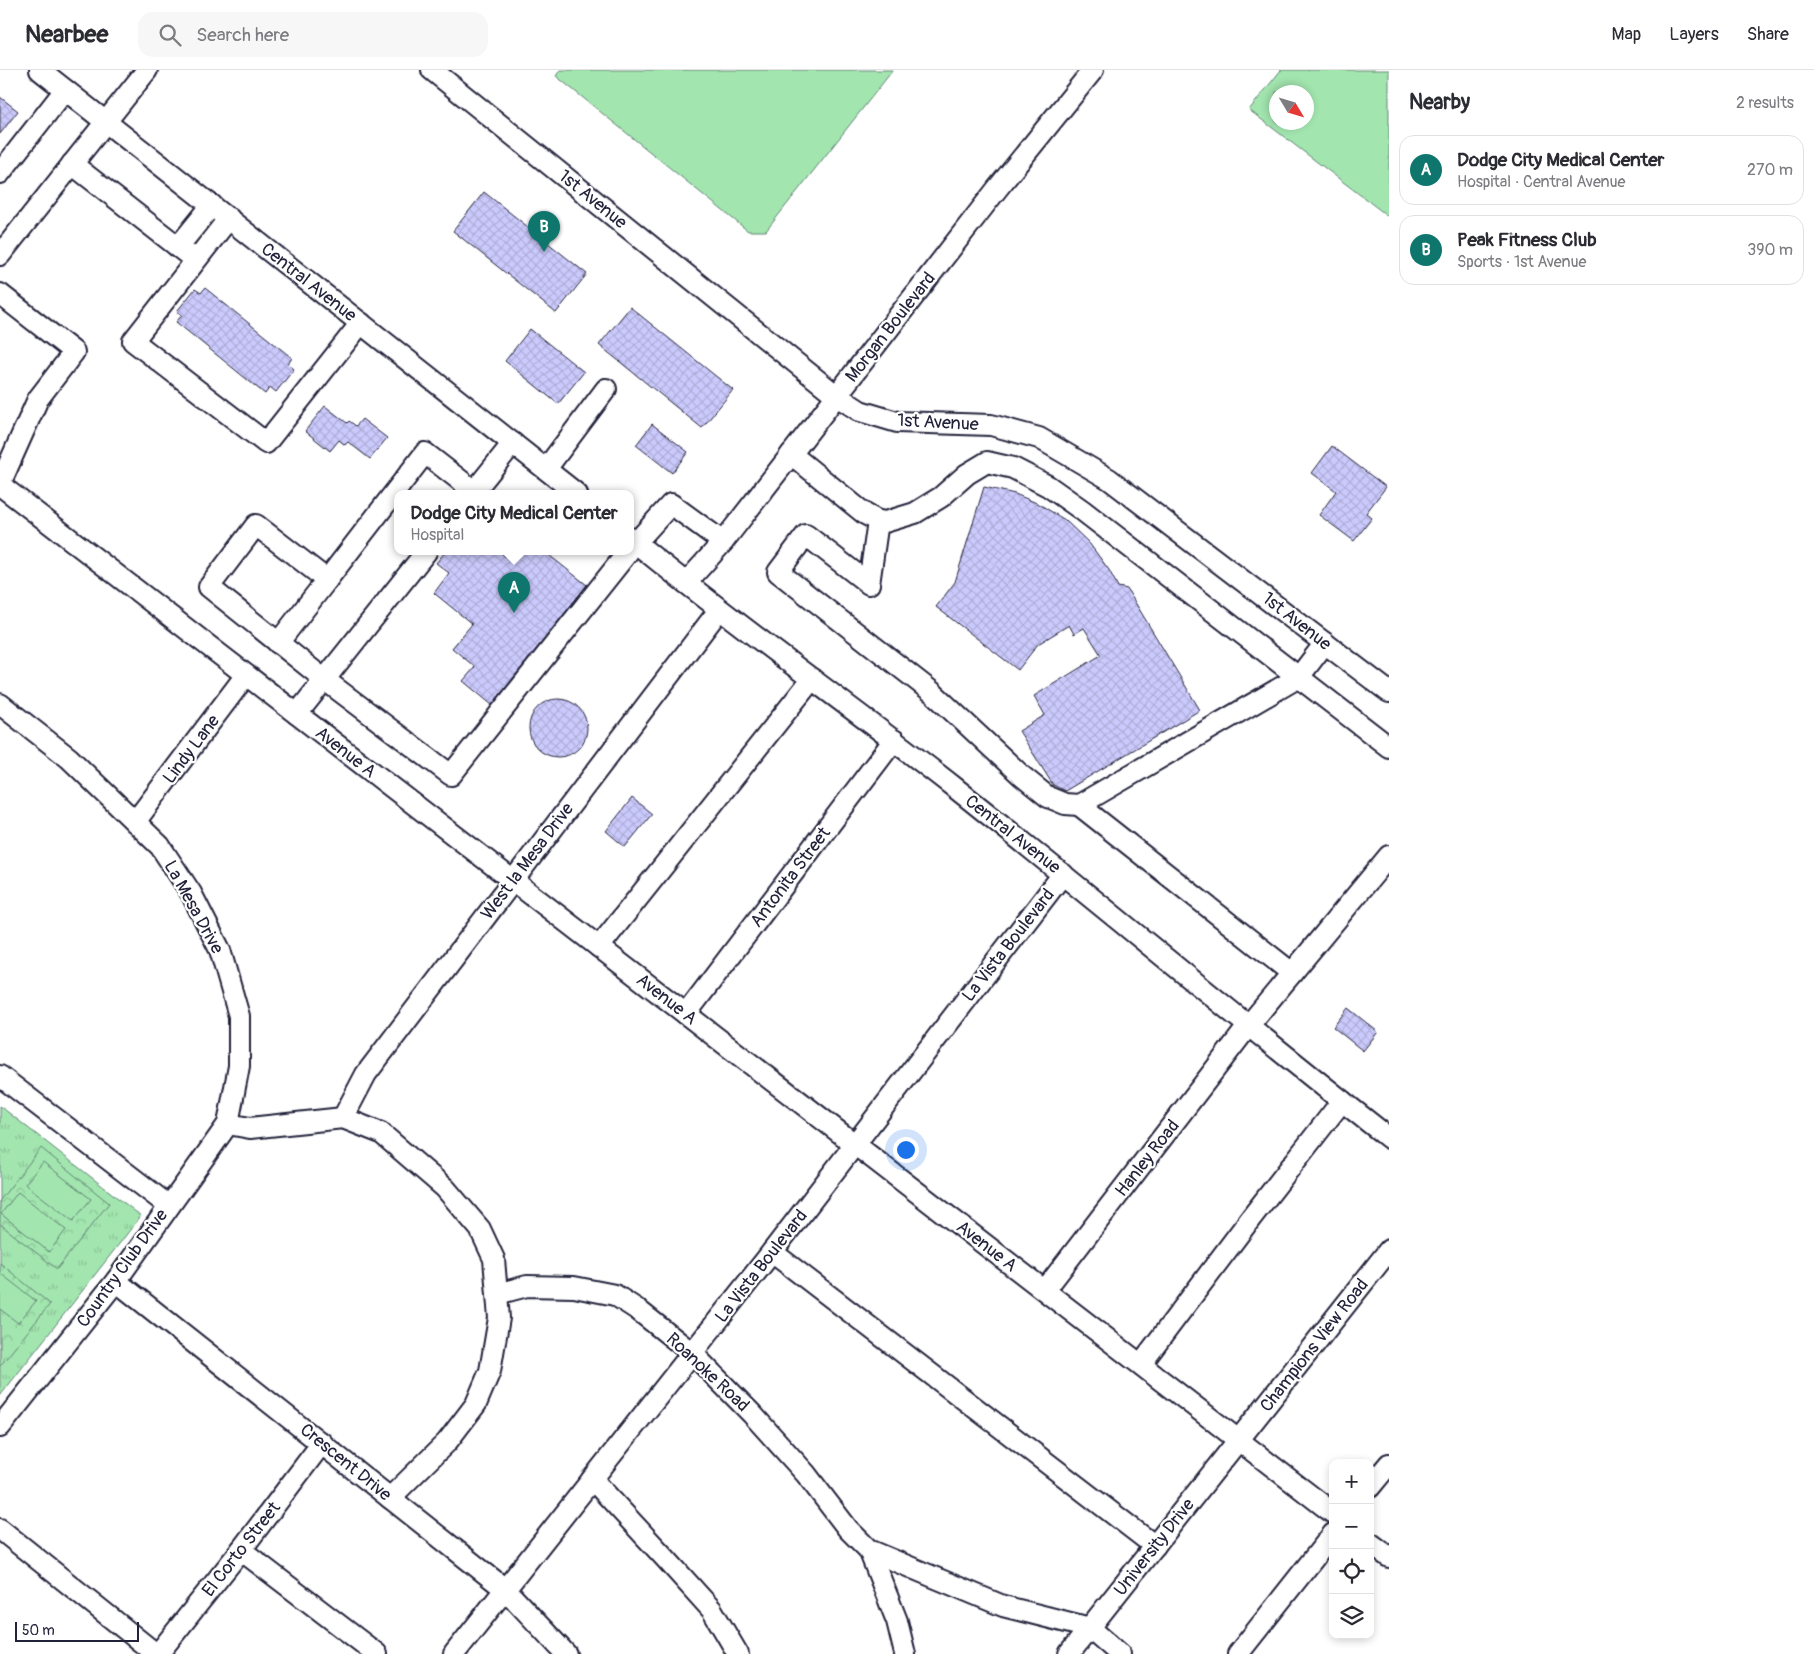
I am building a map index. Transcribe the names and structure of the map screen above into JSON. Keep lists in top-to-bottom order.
{
  "streets": {
    "street": [
      "1st Avenue",
      "Central Avenue",
      "Morgan Boulevard",
      "Lindy Lane",
      "Avenue A",
      "West la Mesa Drive",
      "Antonita Street",
      "La Mesa Drive",
      "La Vista Boulevard",
      "Hanley Road",
      "Country Club Drive",
      "Champions View Road",
      "Roanoke Road",
      "Crescent Drive",
      "University Drive",
      "El Corto Street"
    ]
  },
  "crossings": [
    ["1st Avenue", "Morgan Boulevard"],
    ["Central Avenue", "Morgan Boulevard"],
    ["Central Avenue", "West la Mesa Drive"],
    ["Central Avenue", "Antonita Street"],
    ["Central Avenue", "La Vista Boulevard"],
    ["Central Avenue", "Hanley Road"],
    ["Lindy Lane", "Avenue A"],
    ["Lindy Lane", "La Mesa Drive"],
    ["Avenue A", "West la Mesa Drive"],
    ["Avenue A", "Antonita Street"],
    ["Avenue A", "La Vista Boulevard"],
    ["Avenue A", "Hanley Road"],
    ["Avenue A", "Champions View Road"],
    ["Avenue A", "University Drive"],
    ["La Vista Boulevard", "Roanoke Road"],
    ["La Vista Boulevard", "Crescent Drive"],
    ["Country Club Drive", "Crescent Drive"],
    ["Champions View Road", "University Drive"],
    ["Roanoke Road", "University Drive"],
    ["Crescent Drive", "El Corto Street"]
  ],
  "scale_bar": "50 m",
  "north": "bottom right",
  "page": {
    "header": "Nearbee",
    "search": "Search here",
    "nav": ["Map", "Layers", "Share"],
    "heading": ["Nearby", "2 results"],
    "list": [
      {
        "mark": "A",
        "name": "Dodge City Medical Center",
        "note": "Hospital · Central Avenue",
        "value": "270 m"
      },
      {
        "mark": "B",
        "name": "Peak Fitness Club",
        "note": "Sports · 1st Avenue",
        "value": "390 m"
      }
    ],
    "pins": ["B", "A"],
    "popup": ["Dodge City Medical Center", "Hospital"],
    "map_buttons": ["+", "−"],
    "scale": "50 m"
  }
}
